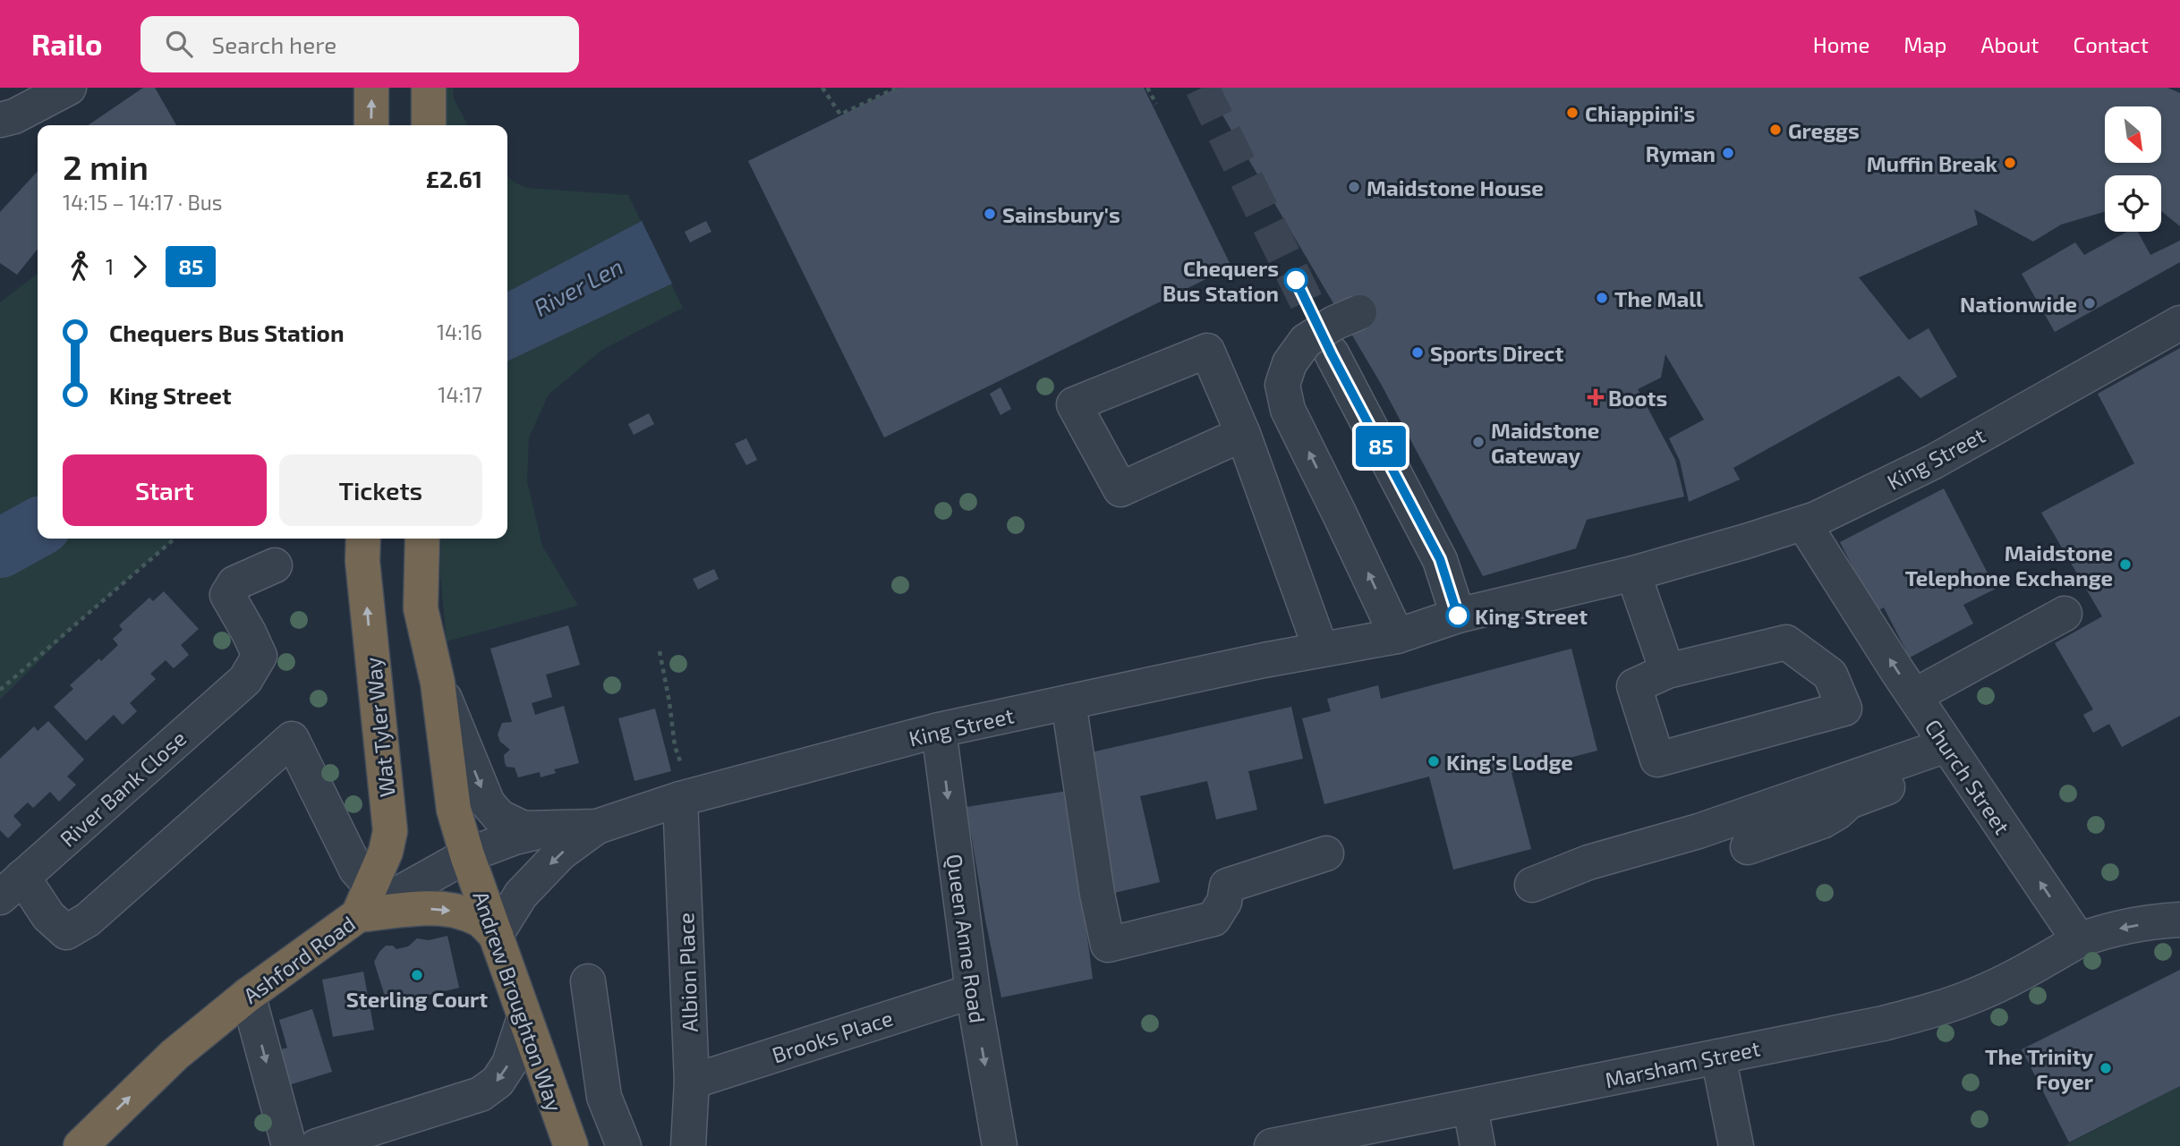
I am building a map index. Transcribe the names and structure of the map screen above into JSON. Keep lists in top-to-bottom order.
{
  "streets": {
    "highway": ["Wat Tyler Way", "Ashford Road", "Andrew Broughton Way"],
    "street": [
      "King Street",
      "Church Street",
      "River Bank Close",
      "Queen Anne Road",
      "Albion Place",
      "Brooks Place",
      "Marsham Street"
    ]
  },
  "crossings": [
    ["King Street", "Church Street"],
    ["King Street", "Queen Anne Road"],
    ["King Street", "Ashford Road"],
    ["King Street", "Albion Place"],
    ["Wat Tyler Way", "Ashford Road"],
    ["Church Street", "Marsham Street"],
    ["Queen Anne Road", "Brooks Place"],
    ["Ashford Road", "Albion Place"],
    ["Ashford Road", "Andrew Broughton Way"],
    ["Albion Place", "Brooks Place"]
  ],
  "one_way": ["Church Street", "Queen Anne Road"],
  "water": ["River Len"],
  "places": {
    "other": [
      "Chiappini's",
      "Greggs",
      "Ryman",
      "Muffin Break",
      "Maidstone House",
      "Sainsbury's",
      "Chequers Bus Station",
      "The Mall",
      "Nationwide",
      "Sports Direct",
      "Maidstone Gateway",
      "Maidstone Telephone Exchange",
      "King Street",
      "King's Lodge",
      "Sterling Court",
      "The Trinity Foyer"
    ],
    "health": ["Boots"]
  },
  "lines": ["bus line 85"],
  "north": "bottom right",
  "page": {
    "header": "Railo",
    "search": "Search here",
    "nav": [
      "Home",
      "Map",
      "About",
      "Contact"
    ],
    "on_map": "85",
    "heading": ["2 min", "14:15 – 14:17 · Bus", "£2.61"],
    "legs": ["1", "85"],
    "list": [
      {
        "name": "Chequers Bus Station",
        "value": "14:16"
      },
      {
        "name": "King Street",
        "value": "14:17"
      }
    ],
    "buttons": ["Start", "Tickets"]
  }
}
